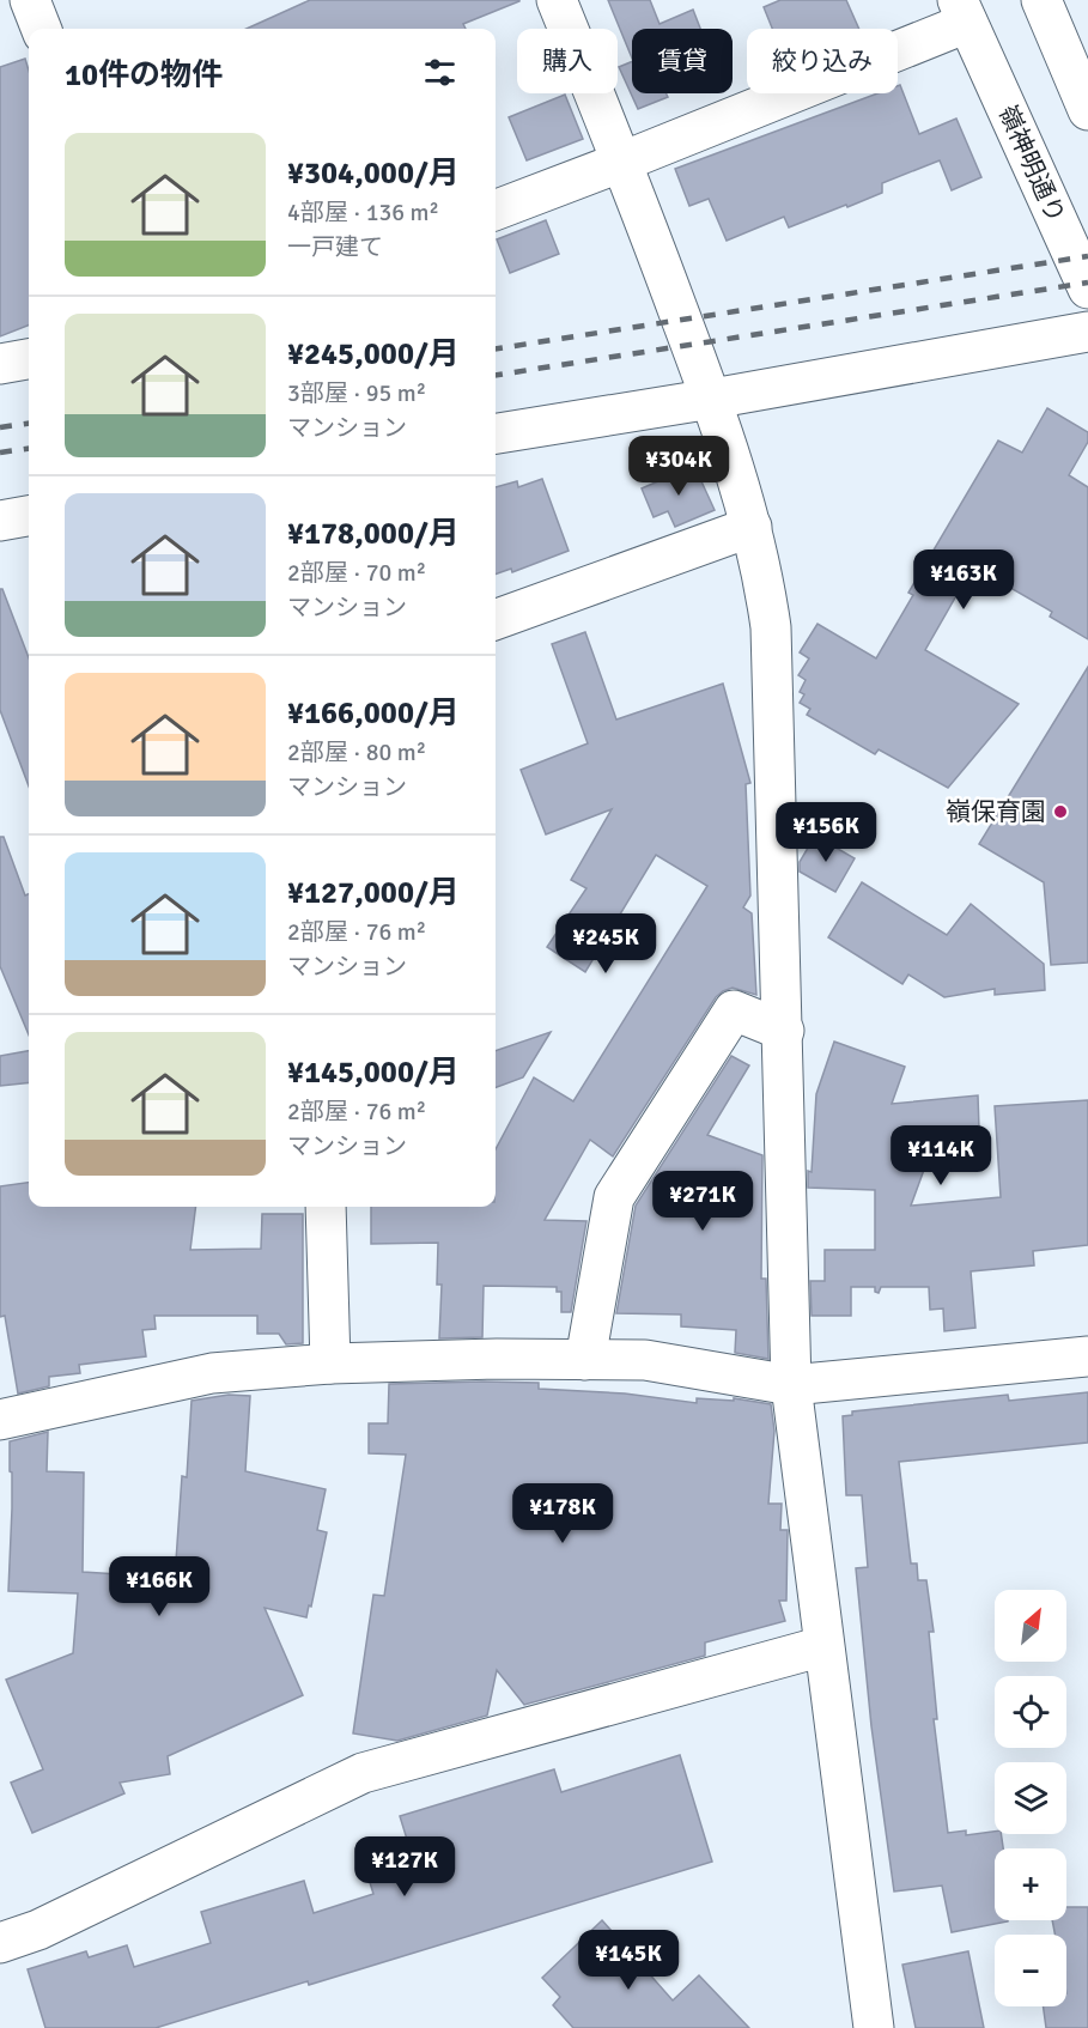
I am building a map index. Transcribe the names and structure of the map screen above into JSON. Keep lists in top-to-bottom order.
{
  "streets": {
    "street": ["嶺神明通り"]
  },
  "places": ["嶺保育園"],
  "north": "top right",
  "page": {
    "chip": ["購入", "賃貸", "絞り込み"],
    "heading": "10件の物件",
    "list": [
      {
        "name": "¥304,000/月",
        "note": "4部屋 · 136 m² · 一戸建て"
      },
      {
        "name": "¥245,000/月",
        "note": "3部屋 · 95 m² · マンション"
      },
      {
        "name": "¥178,000/月",
        "note": "2部屋 · 70 m² · マンション"
      },
      {
        "name": "¥166,000/月",
        "note": "2部屋 · 80 m² · マンション"
      },
      {
        "name": "¥127,000/月",
        "note": "2部屋 · 76 m² · マンション"
      },
      {
        "name": "¥145,000/月",
        "note": "2部屋 · 76 m² · マンション"
      }
    ],
    "price": [
      "¥304K",
      "¥163K",
      "¥156K",
      "¥245K",
      "¥114K",
      "¥271K",
      "¥178K",
      "¥166K",
      "¥127K",
      "¥145K"
    ],
    "map_buttons": ["+", "−"]
  }
}
